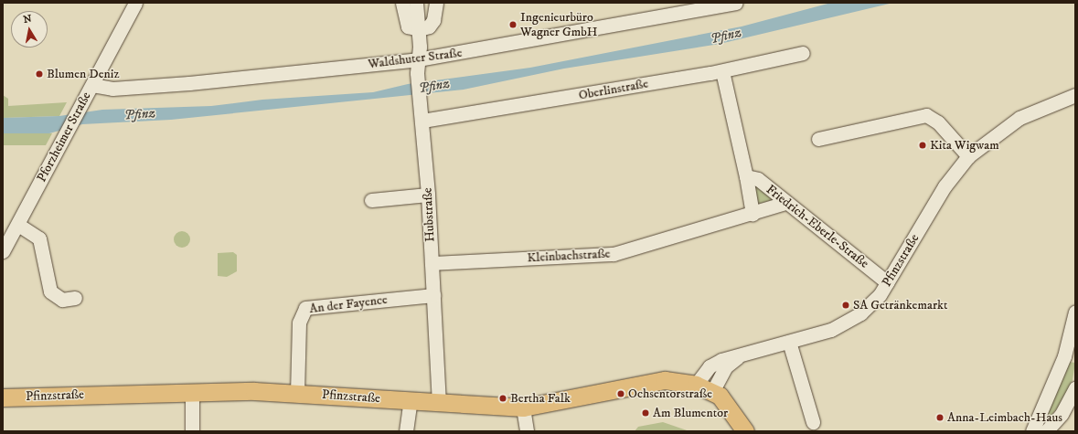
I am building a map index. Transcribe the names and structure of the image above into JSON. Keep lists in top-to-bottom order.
{
  "streets": {
    "main road": ["Pfinzstraße"],
    "street": [
      "Waldshuter Straße",
      "Oberlinstraße",
      "Pforzheimer Straße",
      "Hubstraße",
      "Friedrich-Eberle-Straße",
      "Kleinbachstraße",
      "An der Fayence"
    ]
  },
  "crossings": [
    ["Waldshuter Straße", "Pforzheimer Straße"],
    ["Waldshuter Straße", "Hubstraße"],
    ["Oberlinstraße", "Hubstraße"],
    ["Oberlinstraße", "Friedrich-Eberle-Straße"],
    ["Hubstraße", "Kleinbachstraße"],
    ["Hubstraße", "Pfinzstraße"],
    ["Hubstraße", "An der Fayence"],
    ["Friedrich-Eberle-Straße", "Kleinbachstraße"],
    ["Friedrich-Eberle-Straße", "Pfinzstraße"],
    ["Pfinzstraße", "An der Fayence"]
  ],
  "water": ["Pfinz"],
  "places": [
    "Ingenieurbüro Wagner GmbH",
    "Blumen Deniz",
    "Kita Wigwam",
    "SA Getränkemarkt",
    "Ochsentorstraße",
    "Bertha Falk",
    "Am Blumentor",
    "Anna-Leimbach-Haus"
  ],
  "north": "top"
}
